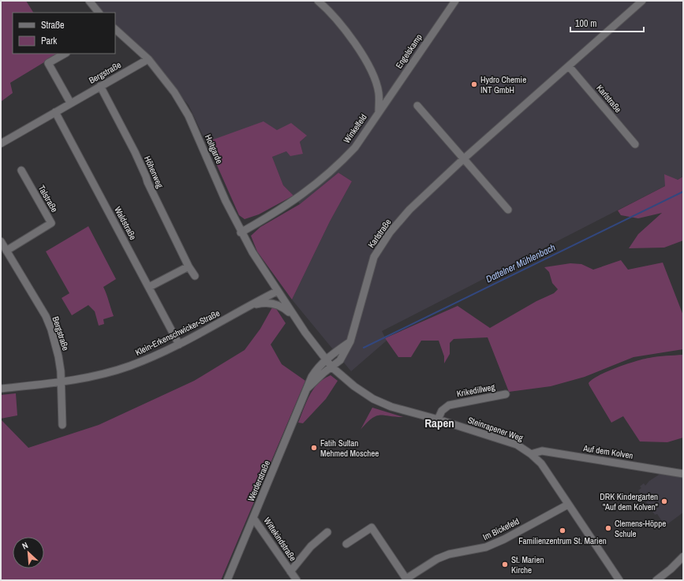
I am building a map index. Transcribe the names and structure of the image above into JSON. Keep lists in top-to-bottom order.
{
  "streets": {
    "street": [
      "Engelskamp",
      "Bergstraße",
      "Karlstraße",
      "Winkelfeld",
      "Holtgarde",
      "Höhenweg",
      "Talstraße",
      "Waldstraße",
      "Klein-Erkenschwicker-Straße",
      "Krikedillweg",
      "Steinrapener Weg",
      "Auf dem Kolven",
      "Werderstraße",
      "Im Bickefeld",
      "Wittekindstraße"
    ]
  },
  "crossings": [
    ["Engelskamp", "Winkelfeld"],
    ["Bergstraße", "Holtgarde"],
    ["Bergstraße", "Höhenweg"],
    ["Bergstraße", "Talstraße"],
    ["Bergstraße", "Waldstraße"],
    ["Bergstraße", "Klein-Erkenschwicker-Straße"],
    ["Karlstraße", "Steinrapener Weg"],
    ["Karlstraße", "Werderstraße"],
    ["Winkelfeld", "Holtgarde"],
    ["Holtgarde", "Klein-Erkenschwicker-Straße"],
    ["Holtgarde", "Steinrapener Weg"],
    ["Waldstraße", "Klein-Erkenschwicker-Straße"],
    ["Klein-Erkenschwicker-Straße", "Steinrapener Weg"],
    ["Krikedillweg", "Steinrapener Weg"],
    ["Steinrapener Weg", "Auf dem Kolven"],
    ["Steinrapener Weg", "Werderstraße"],
    ["Steinrapener Weg", "Im Bickefeld"],
    ["Werderstraße", "Wittekindstraße"]
  ],
  "districts": ["Rapen"],
  "water": ["Dattelner Mühlenbach"],
  "places": [
    "Hydro Chemie INT GmbH",
    "Fatih Sultan Mehmed Moschee",
    "DRK Kindergarten \"Auf dem Kolven\"",
    "Clemens-Höppe Schule",
    "Familienzentrum St. Marien",
    "St. Marien Kirche"
  ],
  "legend": ["Straße", "Park"],
  "scale_bar": "100 m",
  "north": "top left"
}
